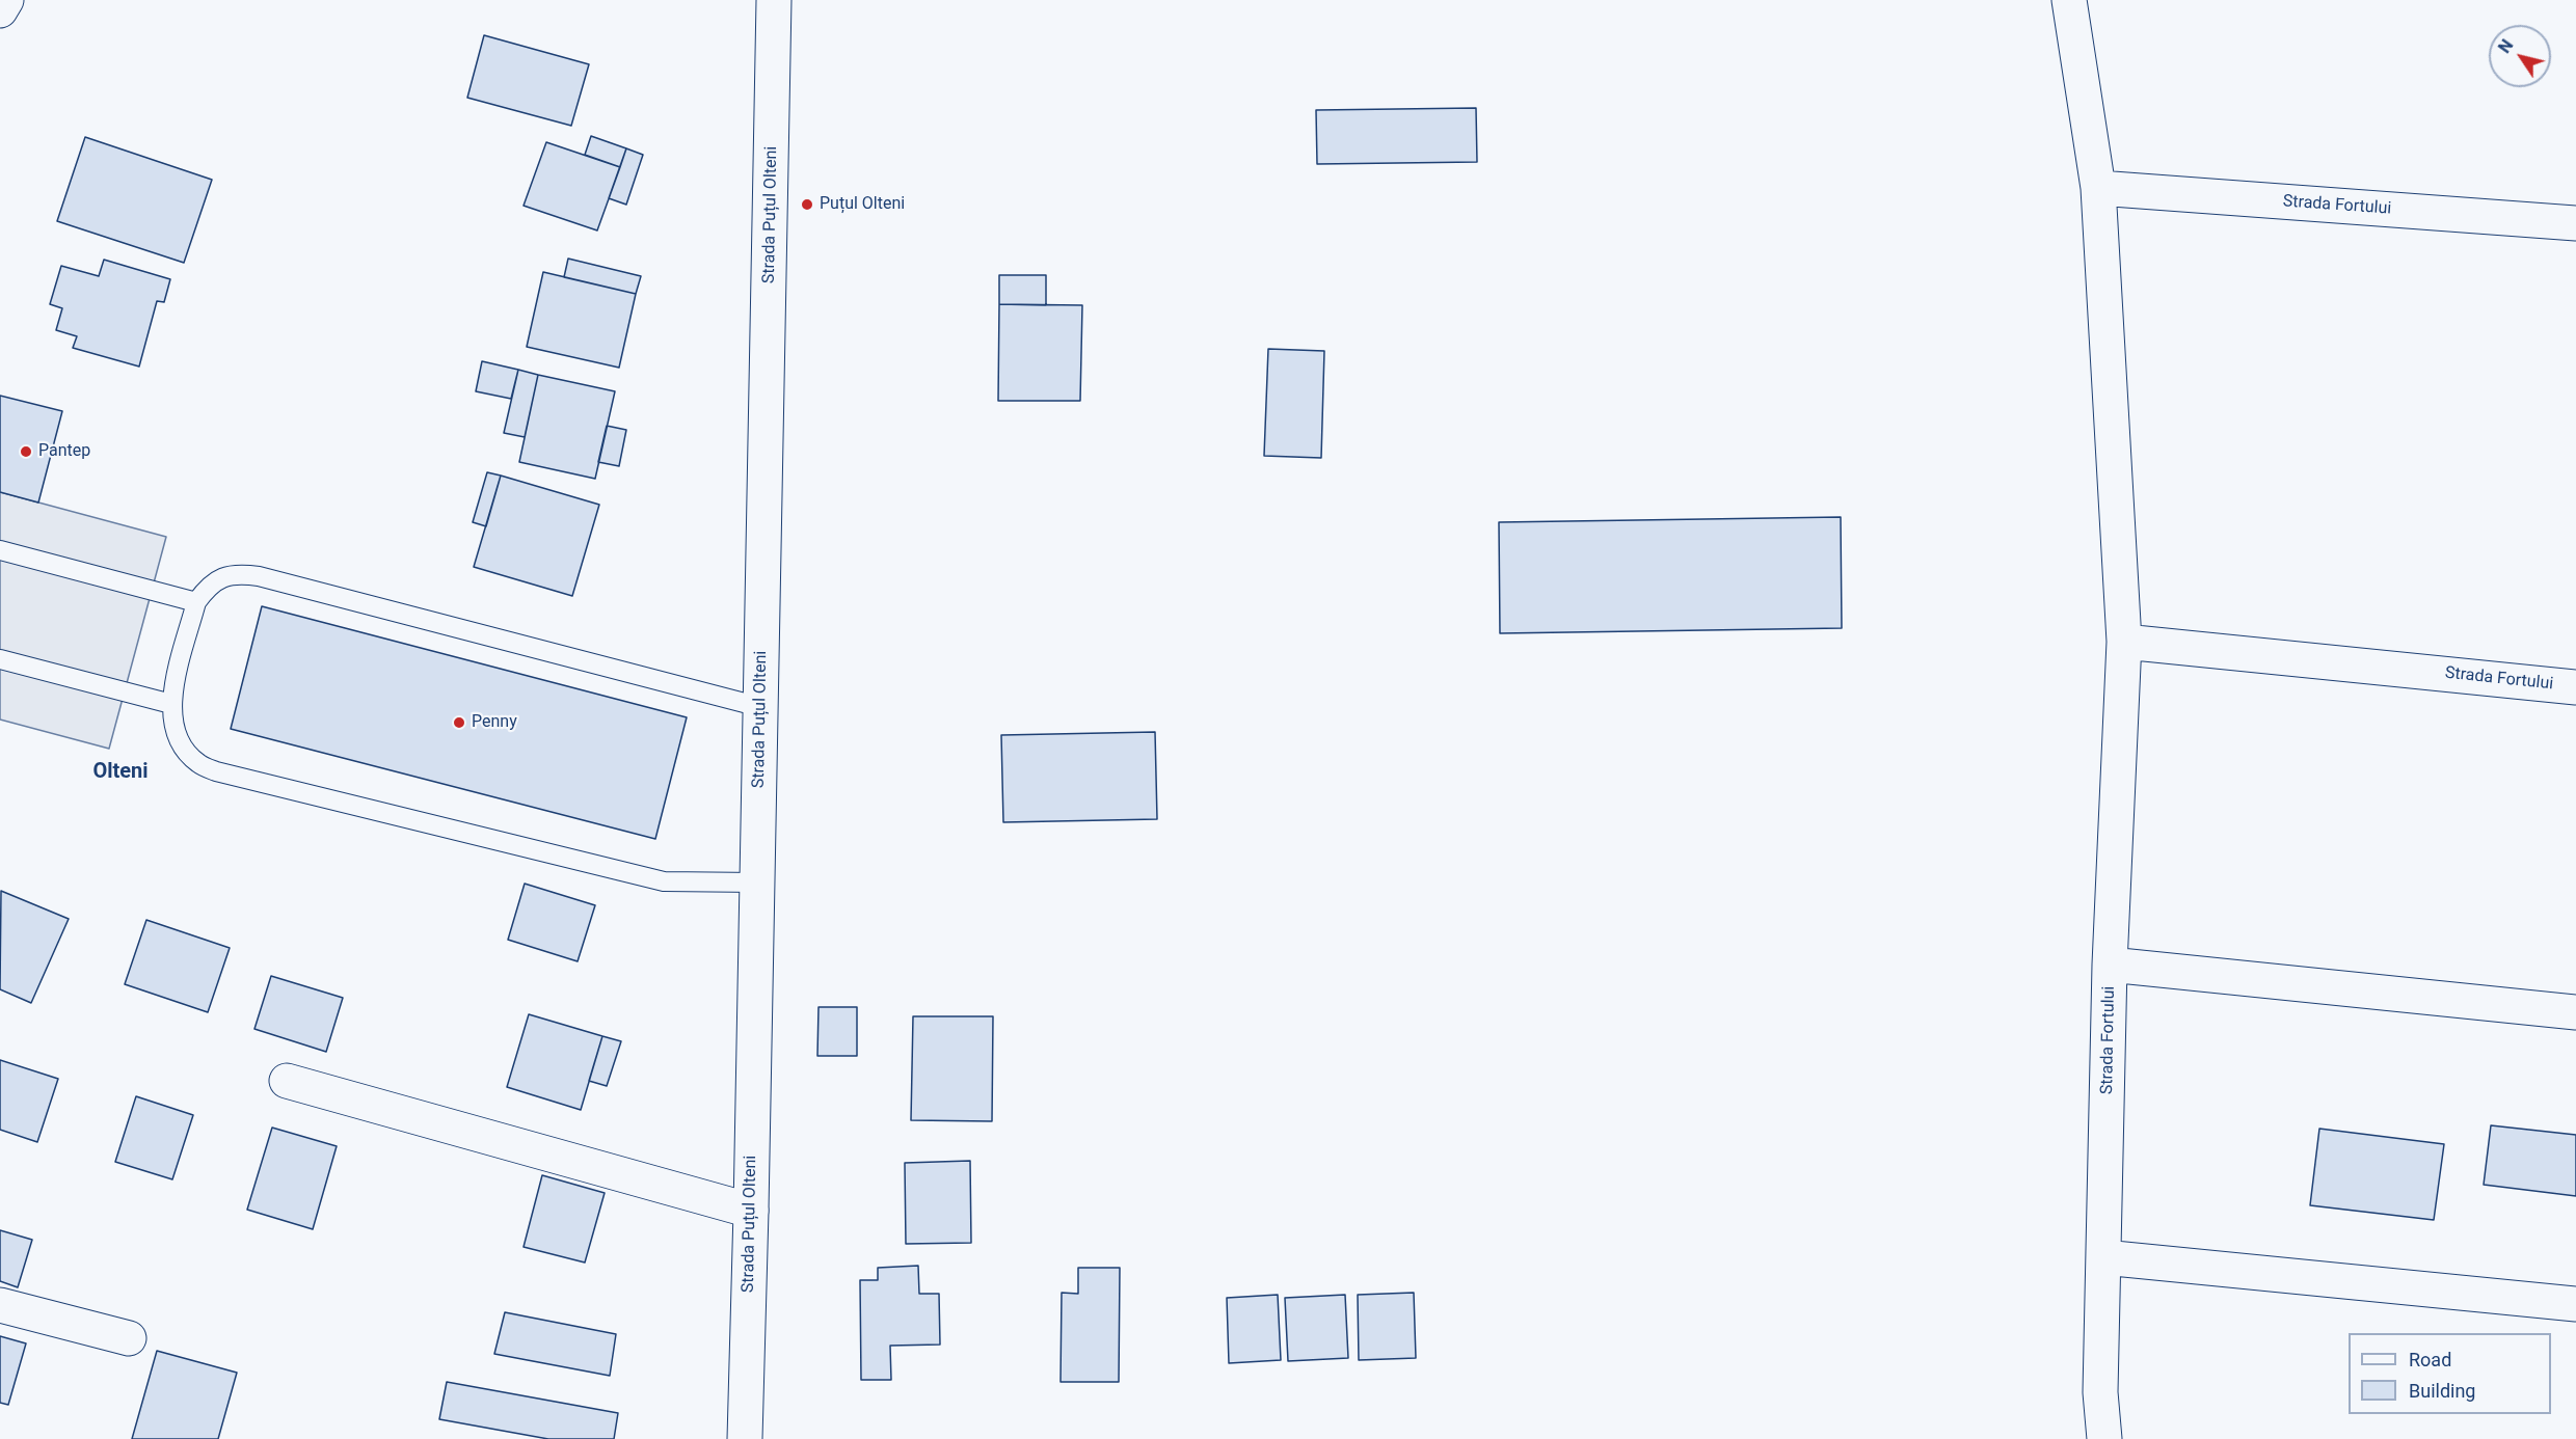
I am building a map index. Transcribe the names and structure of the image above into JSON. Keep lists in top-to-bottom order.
{
  "streets": {
    "street": ["Strada Fortului", "Strada Puțul Olteni"]
  },
  "districts": ["Olteni"],
  "places": ["Puțul Olteni", "Pantep", "Penny"],
  "legend": ["Road", "Building"],
  "north": "top left"
}
